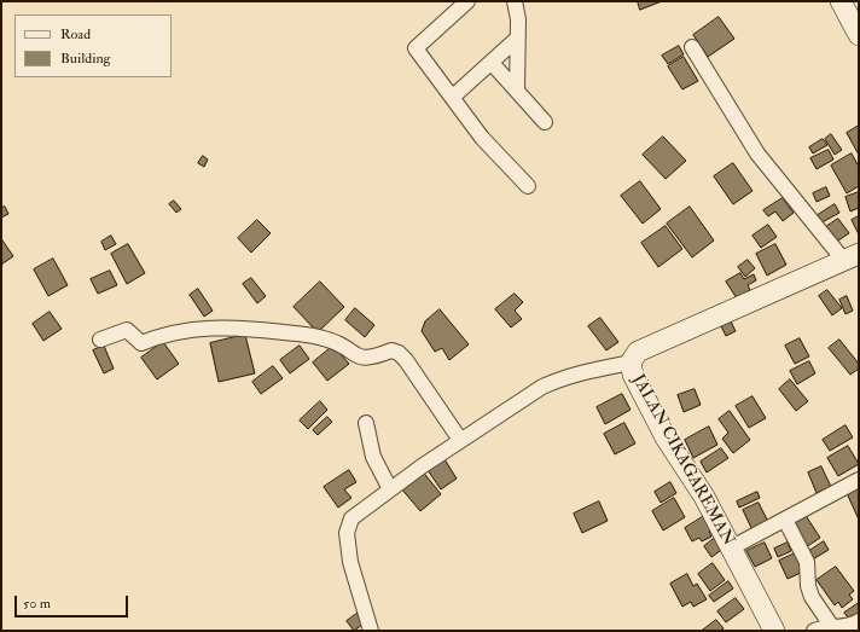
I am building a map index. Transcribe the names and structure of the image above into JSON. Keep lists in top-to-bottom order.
{
  "streets": {
    "street": ["JALAN CIKAGAREMAN"]
  },
  "legend": ["Road", "Building"],
  "scale_bar": "50 m"
}
